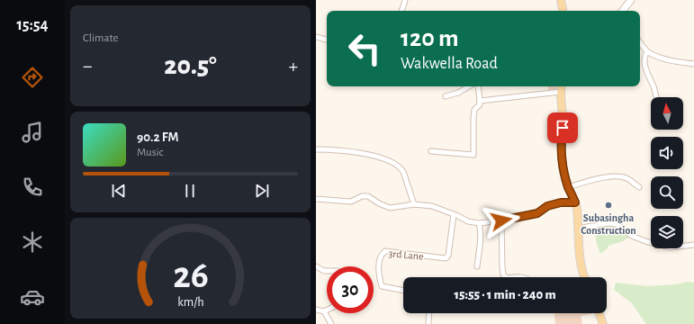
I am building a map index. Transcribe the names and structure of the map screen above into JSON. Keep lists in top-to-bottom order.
{
  "streets": {
    "street": ["3rd Lane"]
  },
  "places": ["Subasingha Construction"],
  "north": "top",
  "page": {
    "tabs": "15:54",
    "tile": "Climate",
    "turn": ["120 m", "Wakwella Road"],
    "heat": ["−", "20.5°", "+"],
    "song": ["90.2 FM", "Music"],
    "limit": "30",
    "trip": "15:55 · 1 min · 240 m",
    "gauge": ["26", "km/h"]
  }
}
